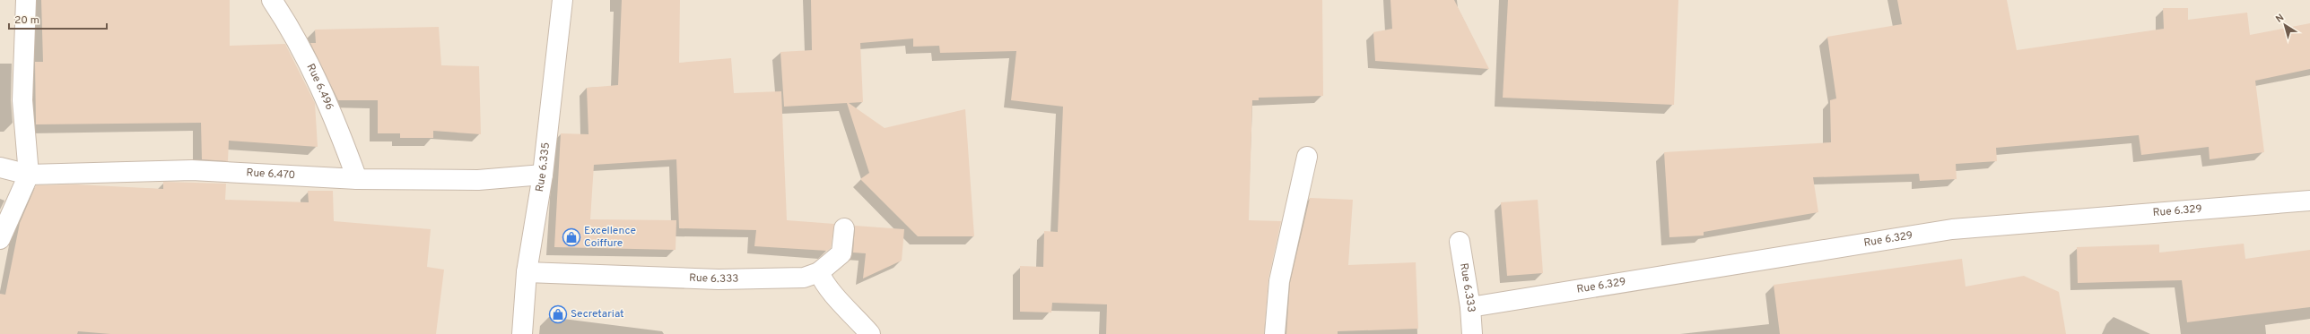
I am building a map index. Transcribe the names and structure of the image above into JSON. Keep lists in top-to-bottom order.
{
  "streets": {
    "street": [
      "Rue 6.496",
      "Rue 6.335",
      "Rue 6.470",
      "Rue 6.329",
      "Rue 6.333"
    ]
  },
  "crossings": [
    ["Rue 6.496", "Rue 6.470"],
    ["Rue 6.335", "Rue 6.470"],
    ["Rue 6.335", "Rue 6.333"],
    ["Rue 6.329", "Rue 6.333"]
  ],
  "places": {
    "shop": ["Excellence Coiffure", "Secretariat"]
  },
  "scale_bar": "20 m",
  "north": "top left"
}
